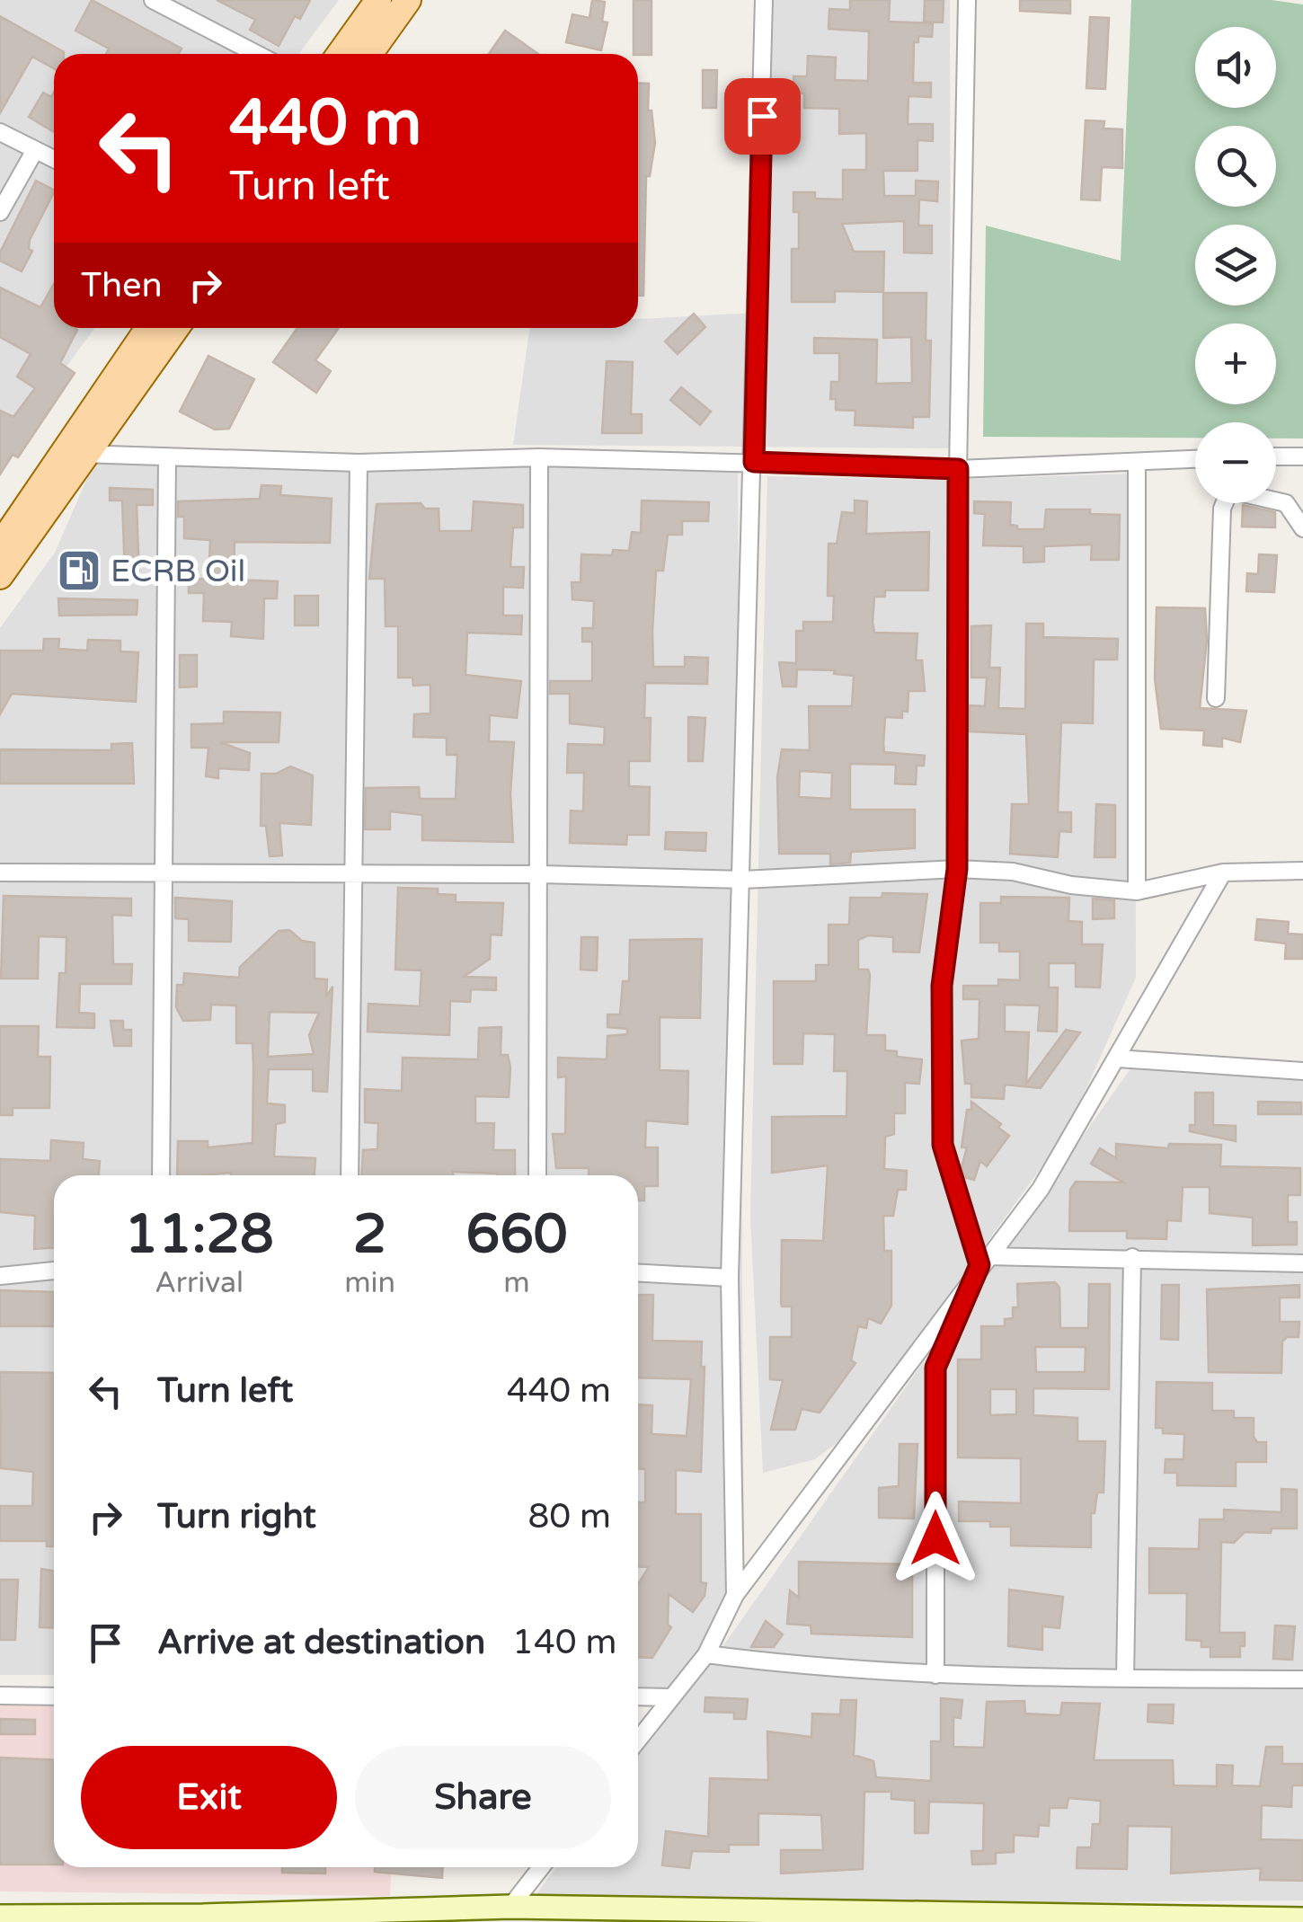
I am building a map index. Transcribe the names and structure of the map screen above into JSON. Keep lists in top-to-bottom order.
{
  "places": {
    "fuel station": ["ECRB Oil"]
  },
  "page": {
    "map_buttons": ["+", "−"],
    "turn": ["440 m", "Turn left"],
    "then": "Then",
    "eta": [
      "11:28",
      "Arrival",
      "2",
      "min",
      "660",
      "m"
    ],
    "list": [
      {
        "name": "Turn left",
        "value": "440 m"
      },
      {
        "name": "Turn right",
        "value": "80 m"
      },
      {
        "name": "Arrive at destination",
        "value": "140 m"
      }
    ],
    "buttons": ["Exit", "Share"]
  }
}
